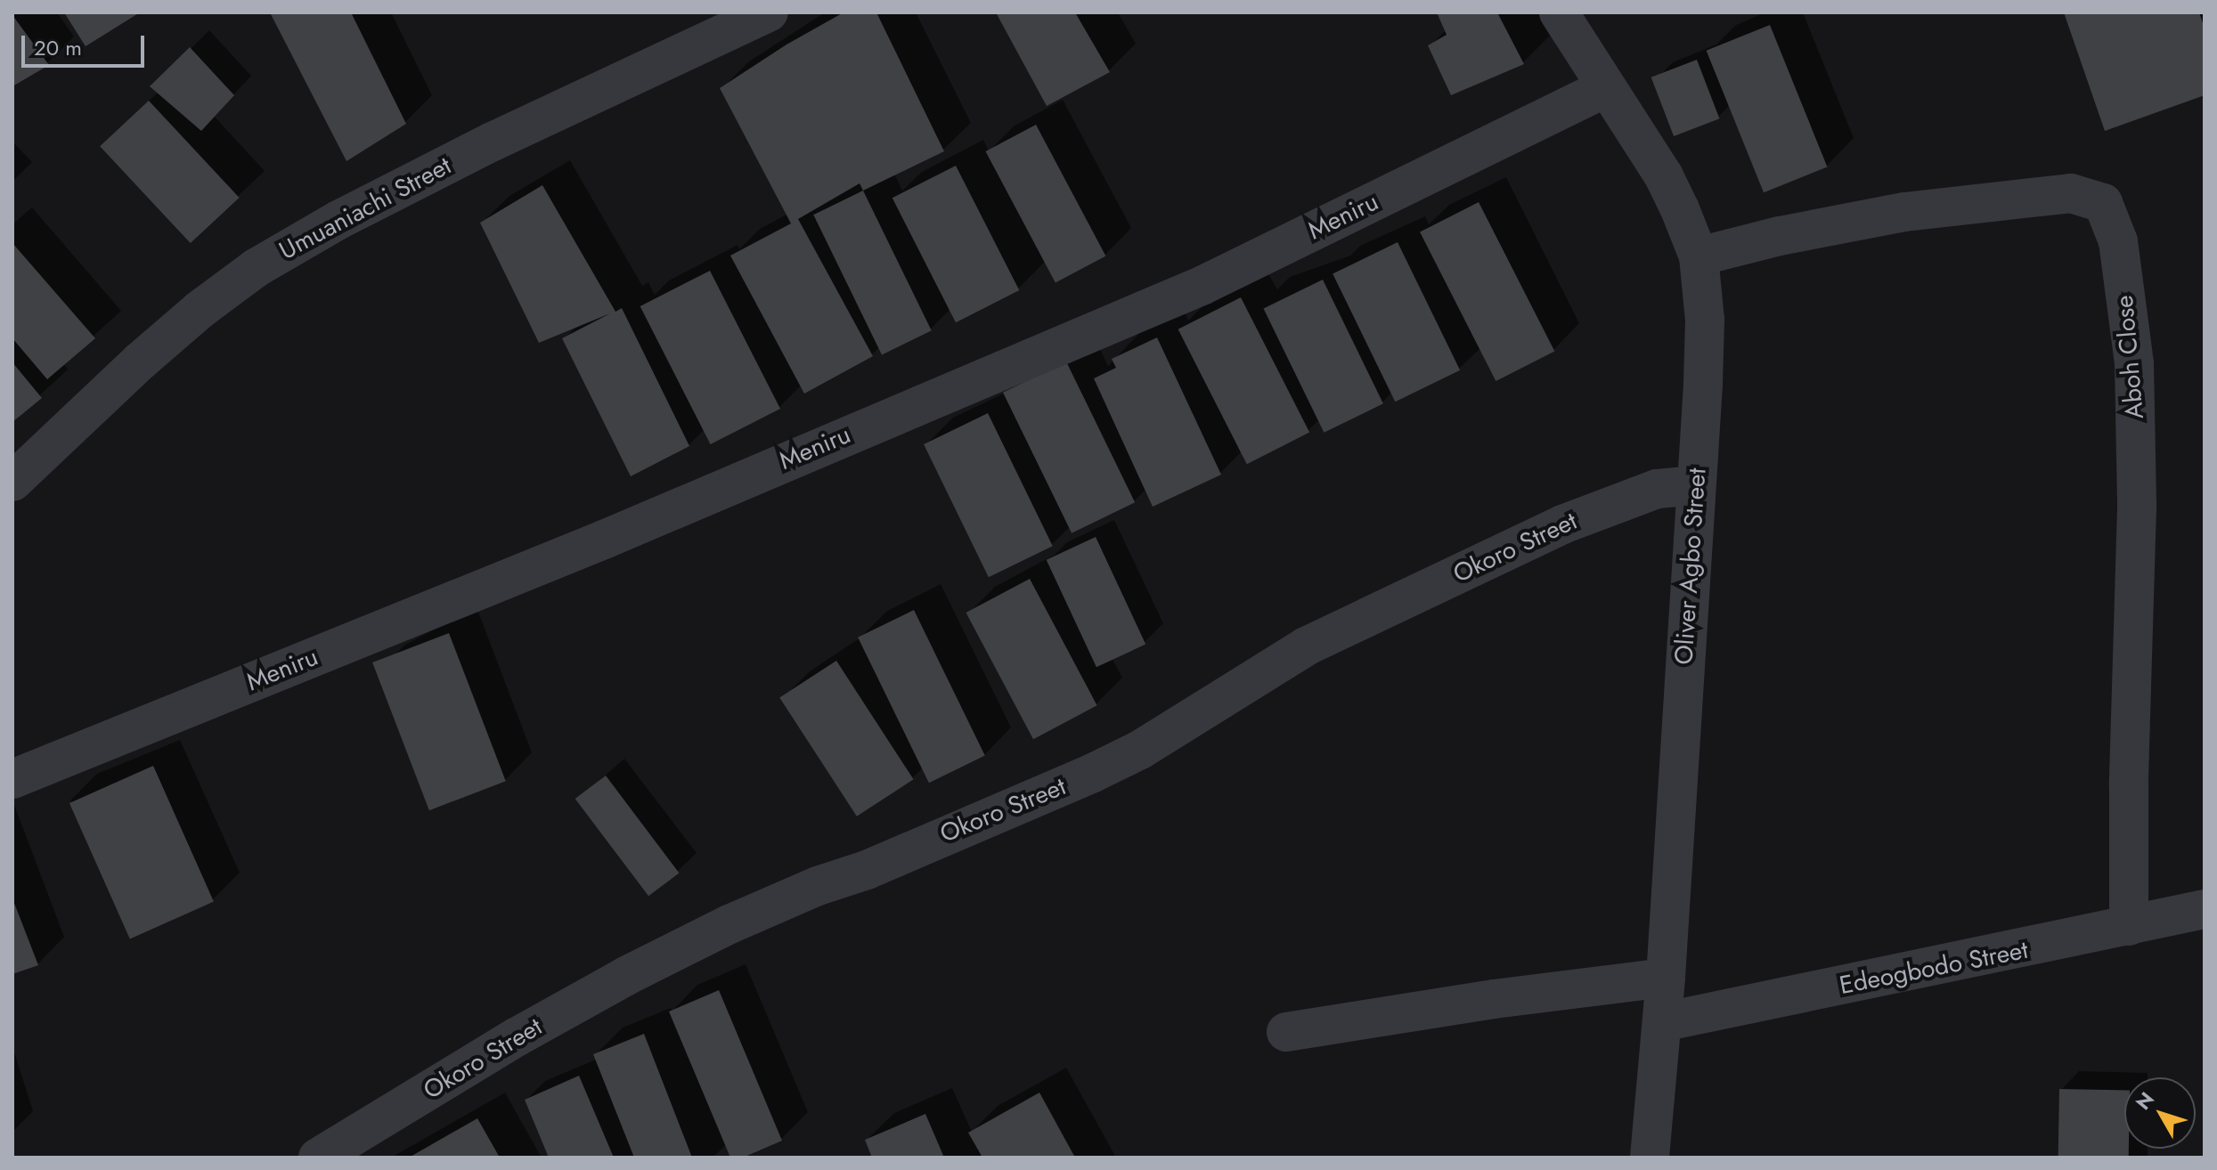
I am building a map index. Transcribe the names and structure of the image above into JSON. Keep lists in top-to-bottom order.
{
  "streets": {
    "street": [
      "Umuaniachi Street",
      "Meniru",
      "Aboh Close",
      "Okoro Street",
      "Oliver Agbo Street",
      "Edeogbodo Street"
    ]
  },
  "crossings": [
    ["Meniru", "Oliver Agbo Street"],
    ["Aboh Close", "Oliver Agbo Street"],
    ["Aboh Close", "Edeogbodo Street"],
    ["Okoro Street", "Oliver Agbo Street"],
    ["Oliver Agbo Street", "Edeogbodo Street"]
  ],
  "scale_bar": "20 m",
  "north": "top left"
}
